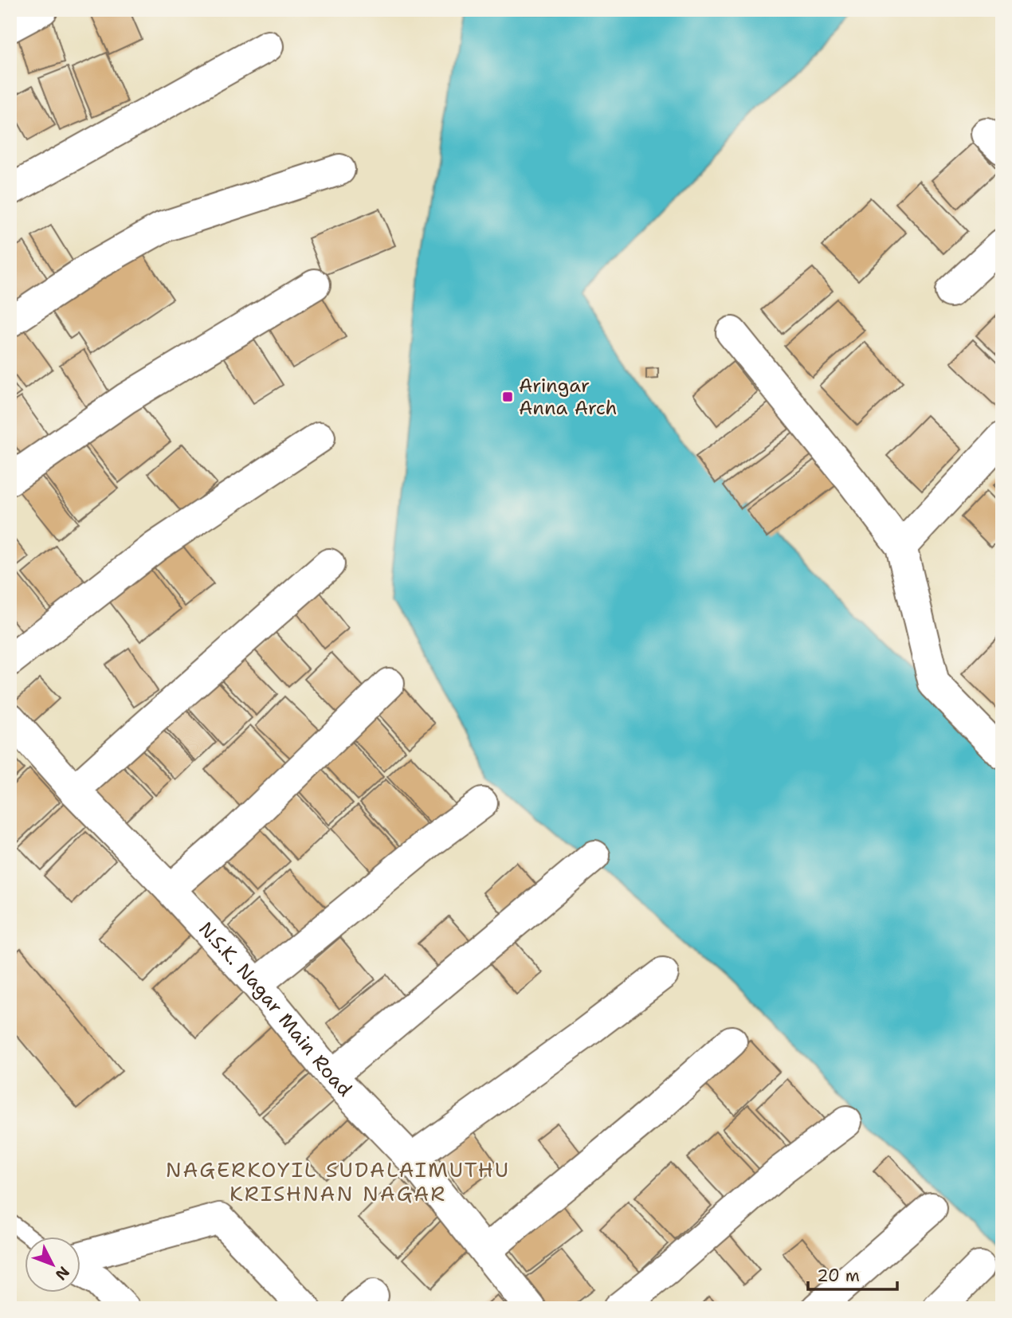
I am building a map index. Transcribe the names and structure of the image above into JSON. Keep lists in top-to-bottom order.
{
  "streets": {
    "street": ["N.S.K. Nagar Main Road"]
  },
  "districts": ["NAGERKOYIL SUDALAIMUTHU KRISHNAN NAGAR"],
  "places": {
    "transit": ["Aringar Anna Arch"]
  },
  "scale_bar": "20 m",
  "north": "bottom right"
}
